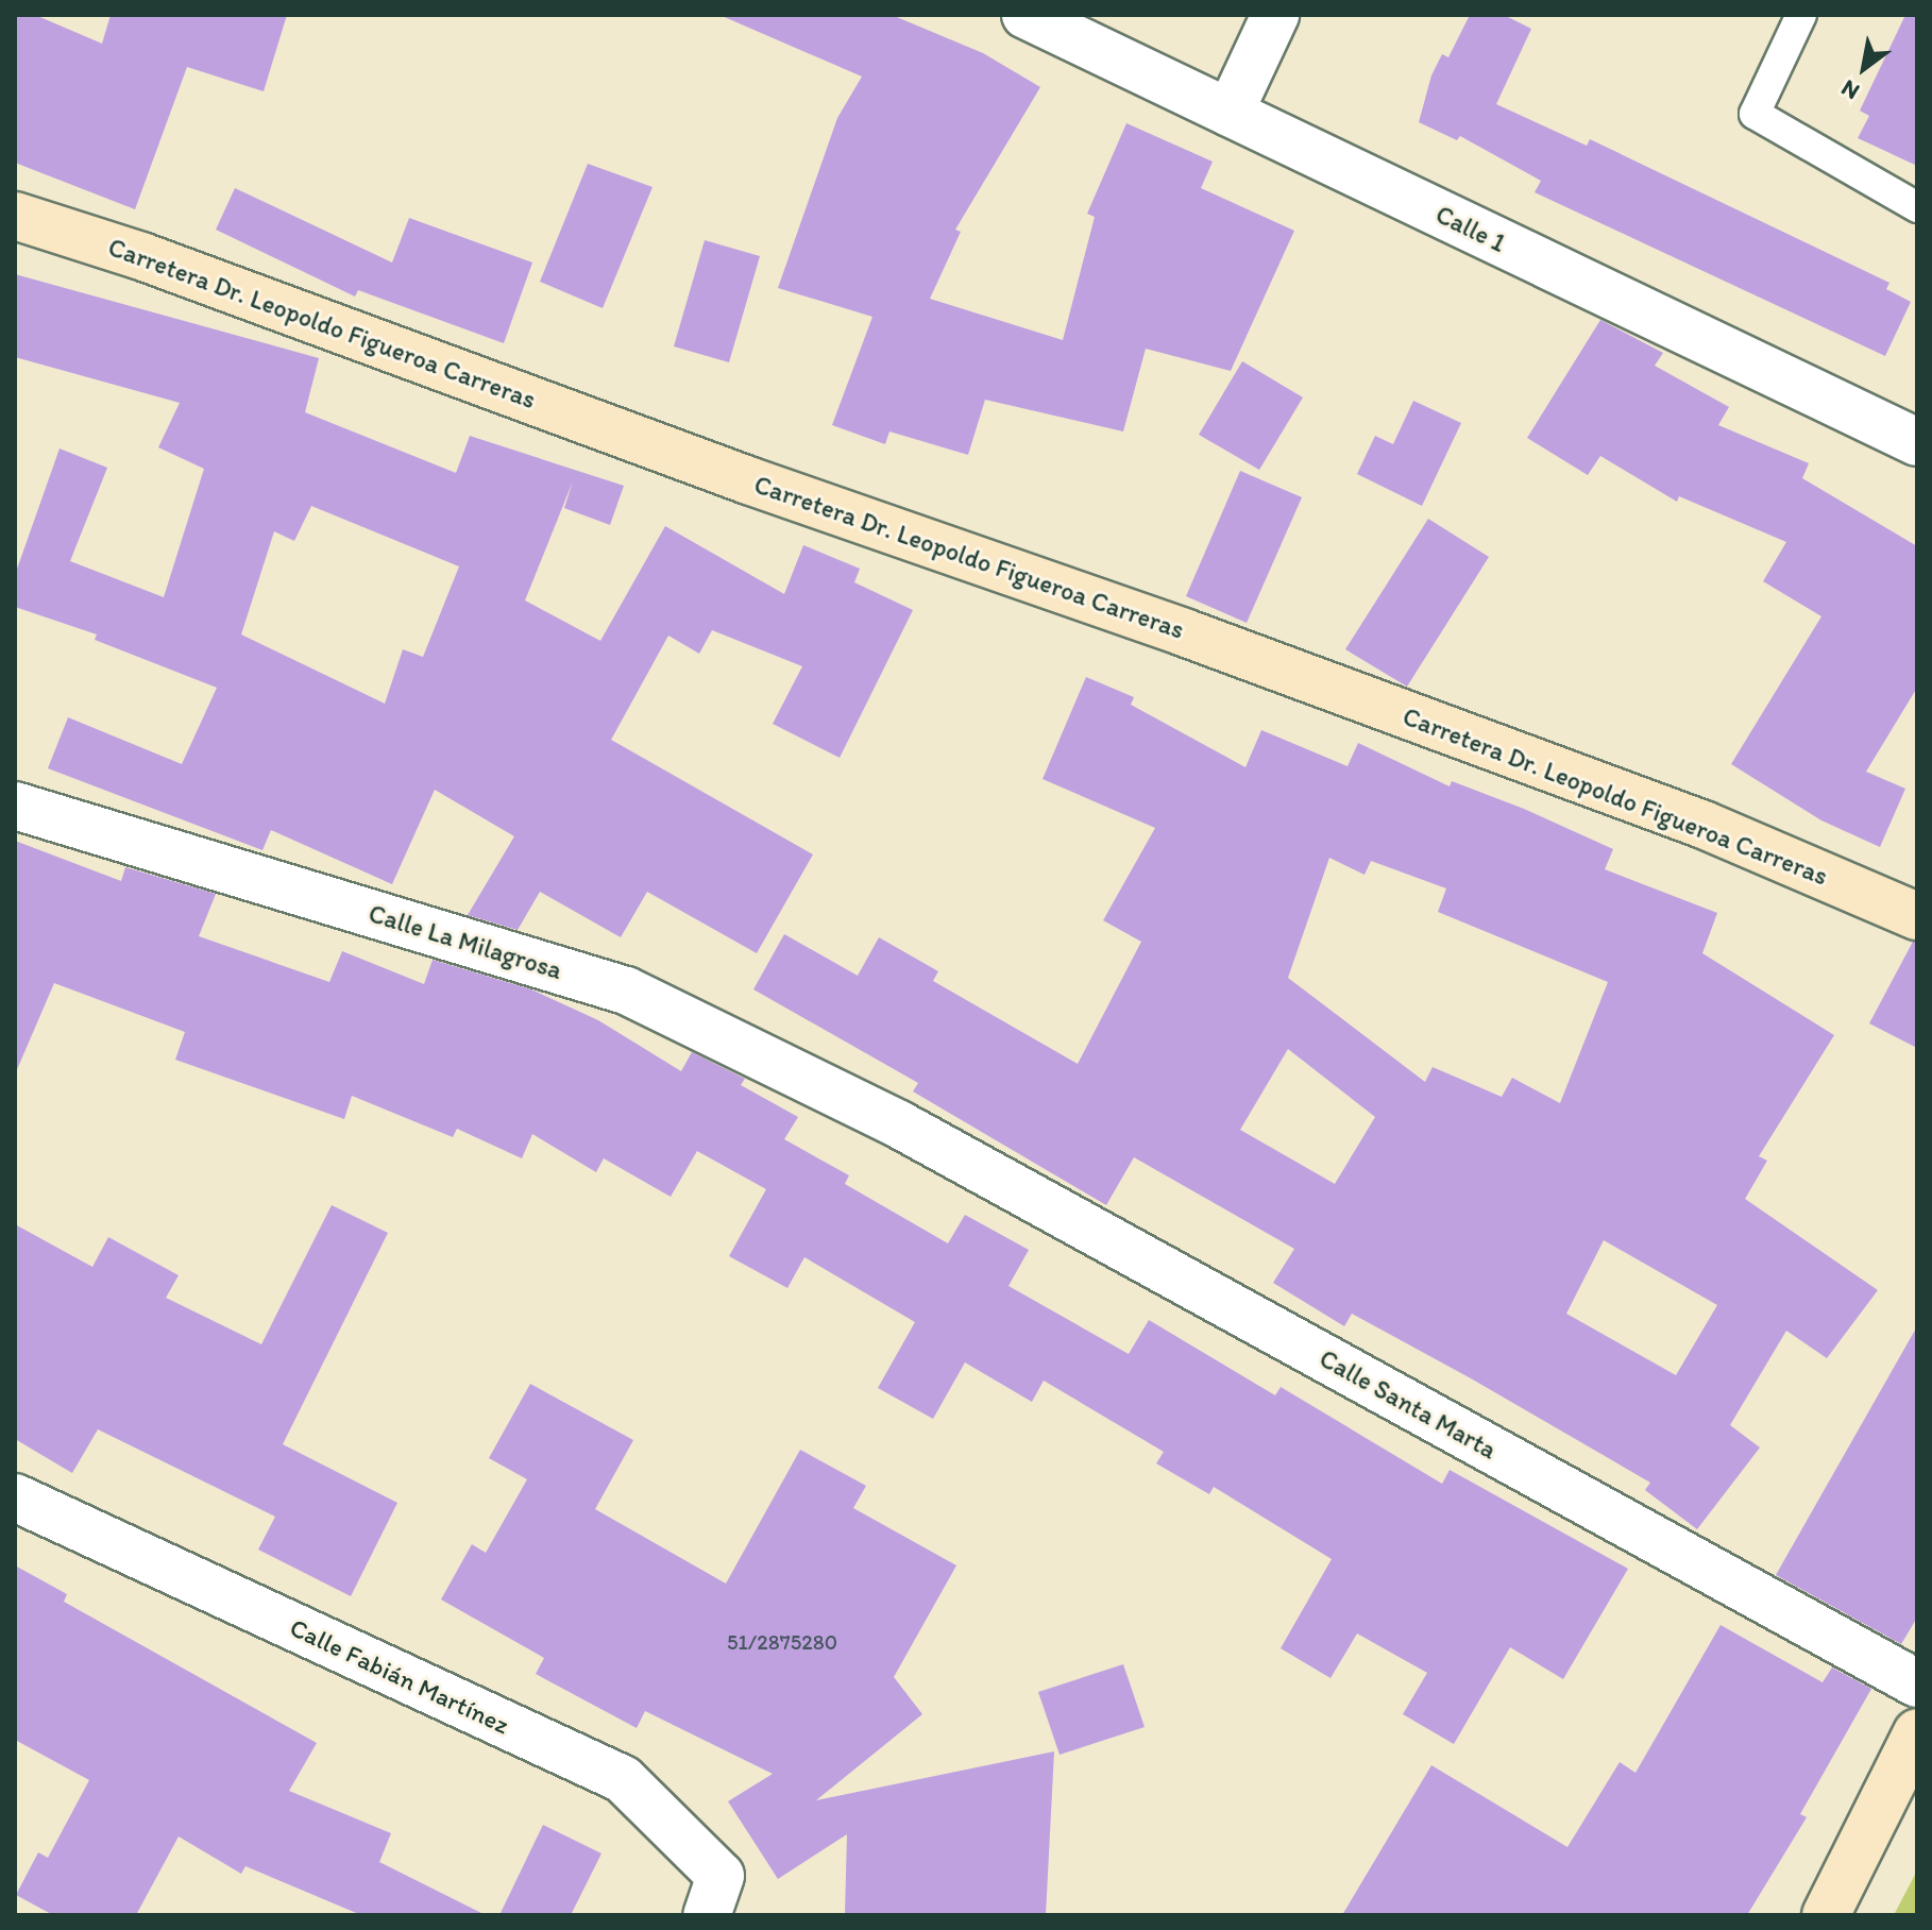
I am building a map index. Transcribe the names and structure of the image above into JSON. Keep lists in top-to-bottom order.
{
  "streets": {
    "street": [
      "Calle 1",
      "Carretera Dr. Leopoldo Figueroa Carreras",
      "Calle La Milagrosa",
      "Calle Santa Marta",
      "Calle Fabián Martínez"
    ]
  },
  "crossings": [
    ["Calle La Milagrosa", "Calle Santa Marta"]
  ],
  "house_numbers": ["51/2875280"],
  "north": "bottom left"
}
